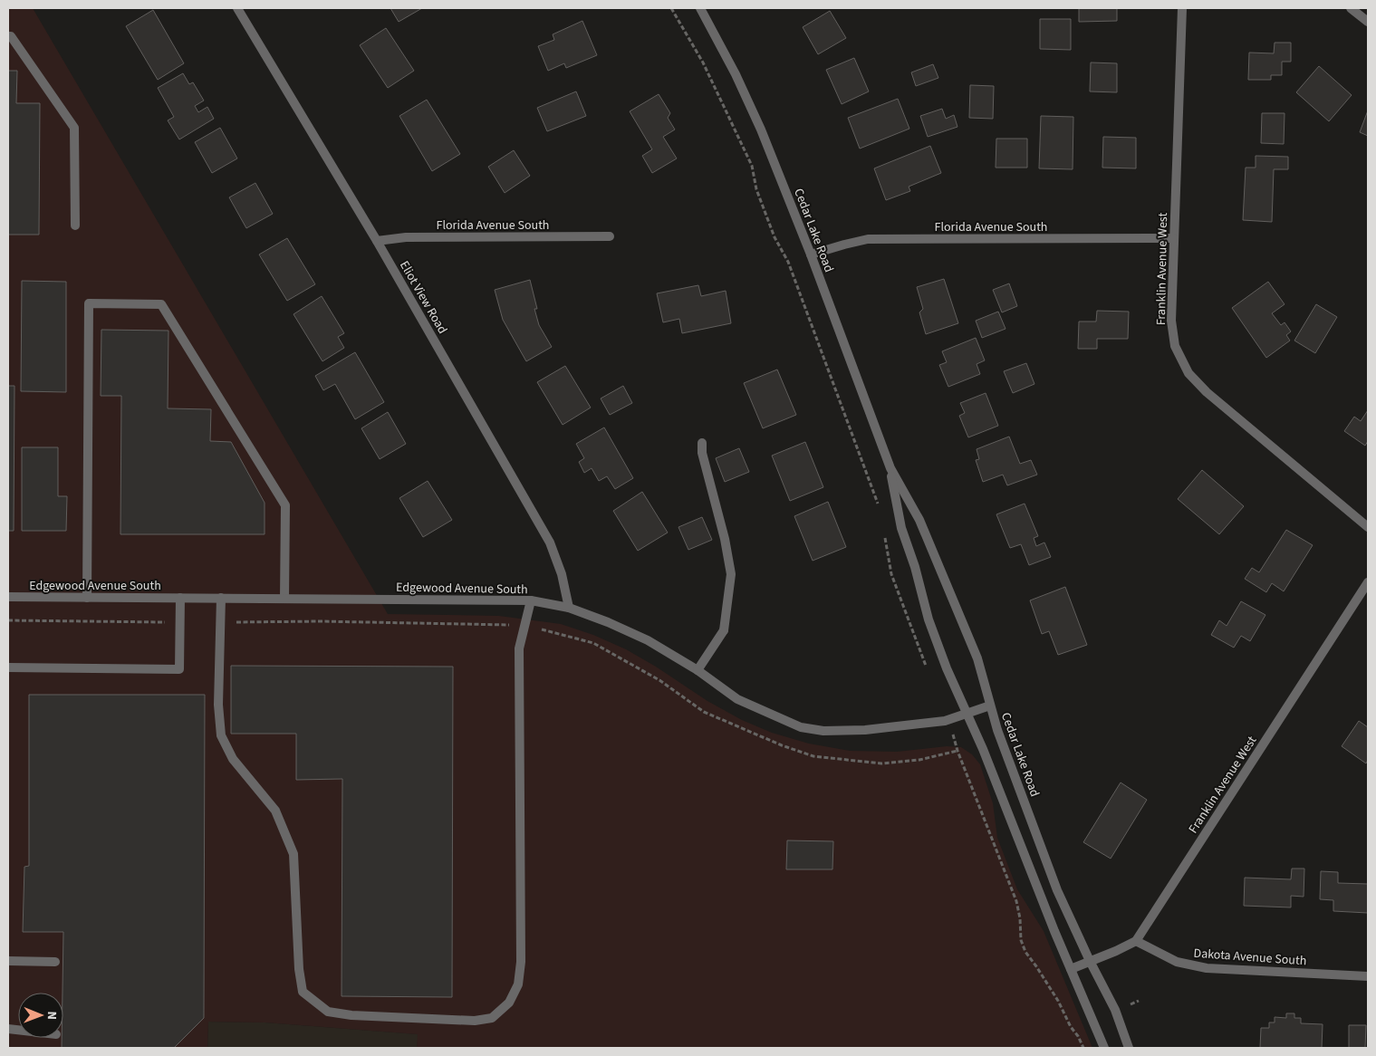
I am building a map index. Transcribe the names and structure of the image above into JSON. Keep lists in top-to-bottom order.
{
  "streets": {
    "street": [
      "Florida Avenue South",
      "Cedar Lake Road",
      "Franklin Avenue West",
      "Eliot View Road",
      "Edgewood Avenue South",
      "Dakota Avenue South"
    ]
  },
  "crossings": [
    ["Florida Avenue South", "Cedar Lake Road"],
    ["Florida Avenue South", "Franklin Avenue West"],
    ["Florida Avenue South", "Eliot View Road"],
    ["Cedar Lake Road", "Edgewood Avenue South"],
    ["Franklin Avenue West", "Dakota Avenue South"],
    ["Eliot View Road", "Edgewood Avenue South"]
  ],
  "north": "right"
}
